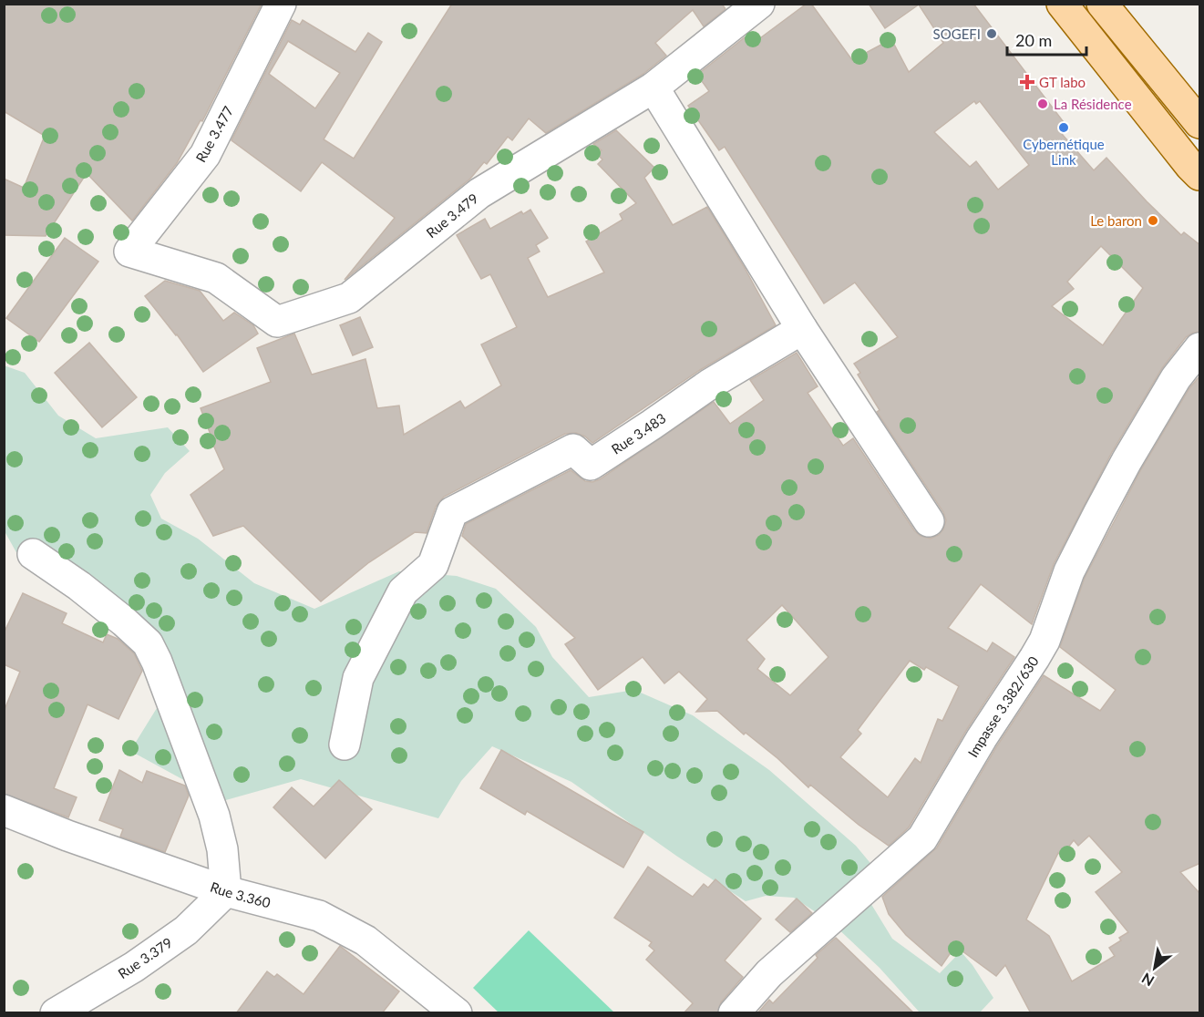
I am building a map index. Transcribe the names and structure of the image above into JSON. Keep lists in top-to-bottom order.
{
  "streets": {
    "street": [
      "Rue 3.477",
      "Rue 3.479",
      "Rue 3.483",
      "Impasse 3.382/630",
      "Rue 3.360",
      "Rue 3.379"
    ]
  },
  "crossings": [
    ["Rue 3.477", "Rue 3.479"],
    ["Rue 3.360", "Rue 3.379"]
  ],
  "places": {
    "other": [
      "SOGEFI",
      "La Résidence",
      "Cybernétique Link",
      "Le baron"
    ],
    "health": ["GT labo"]
  },
  "scale_bar": "20 m",
  "north": "bottom left"
}
